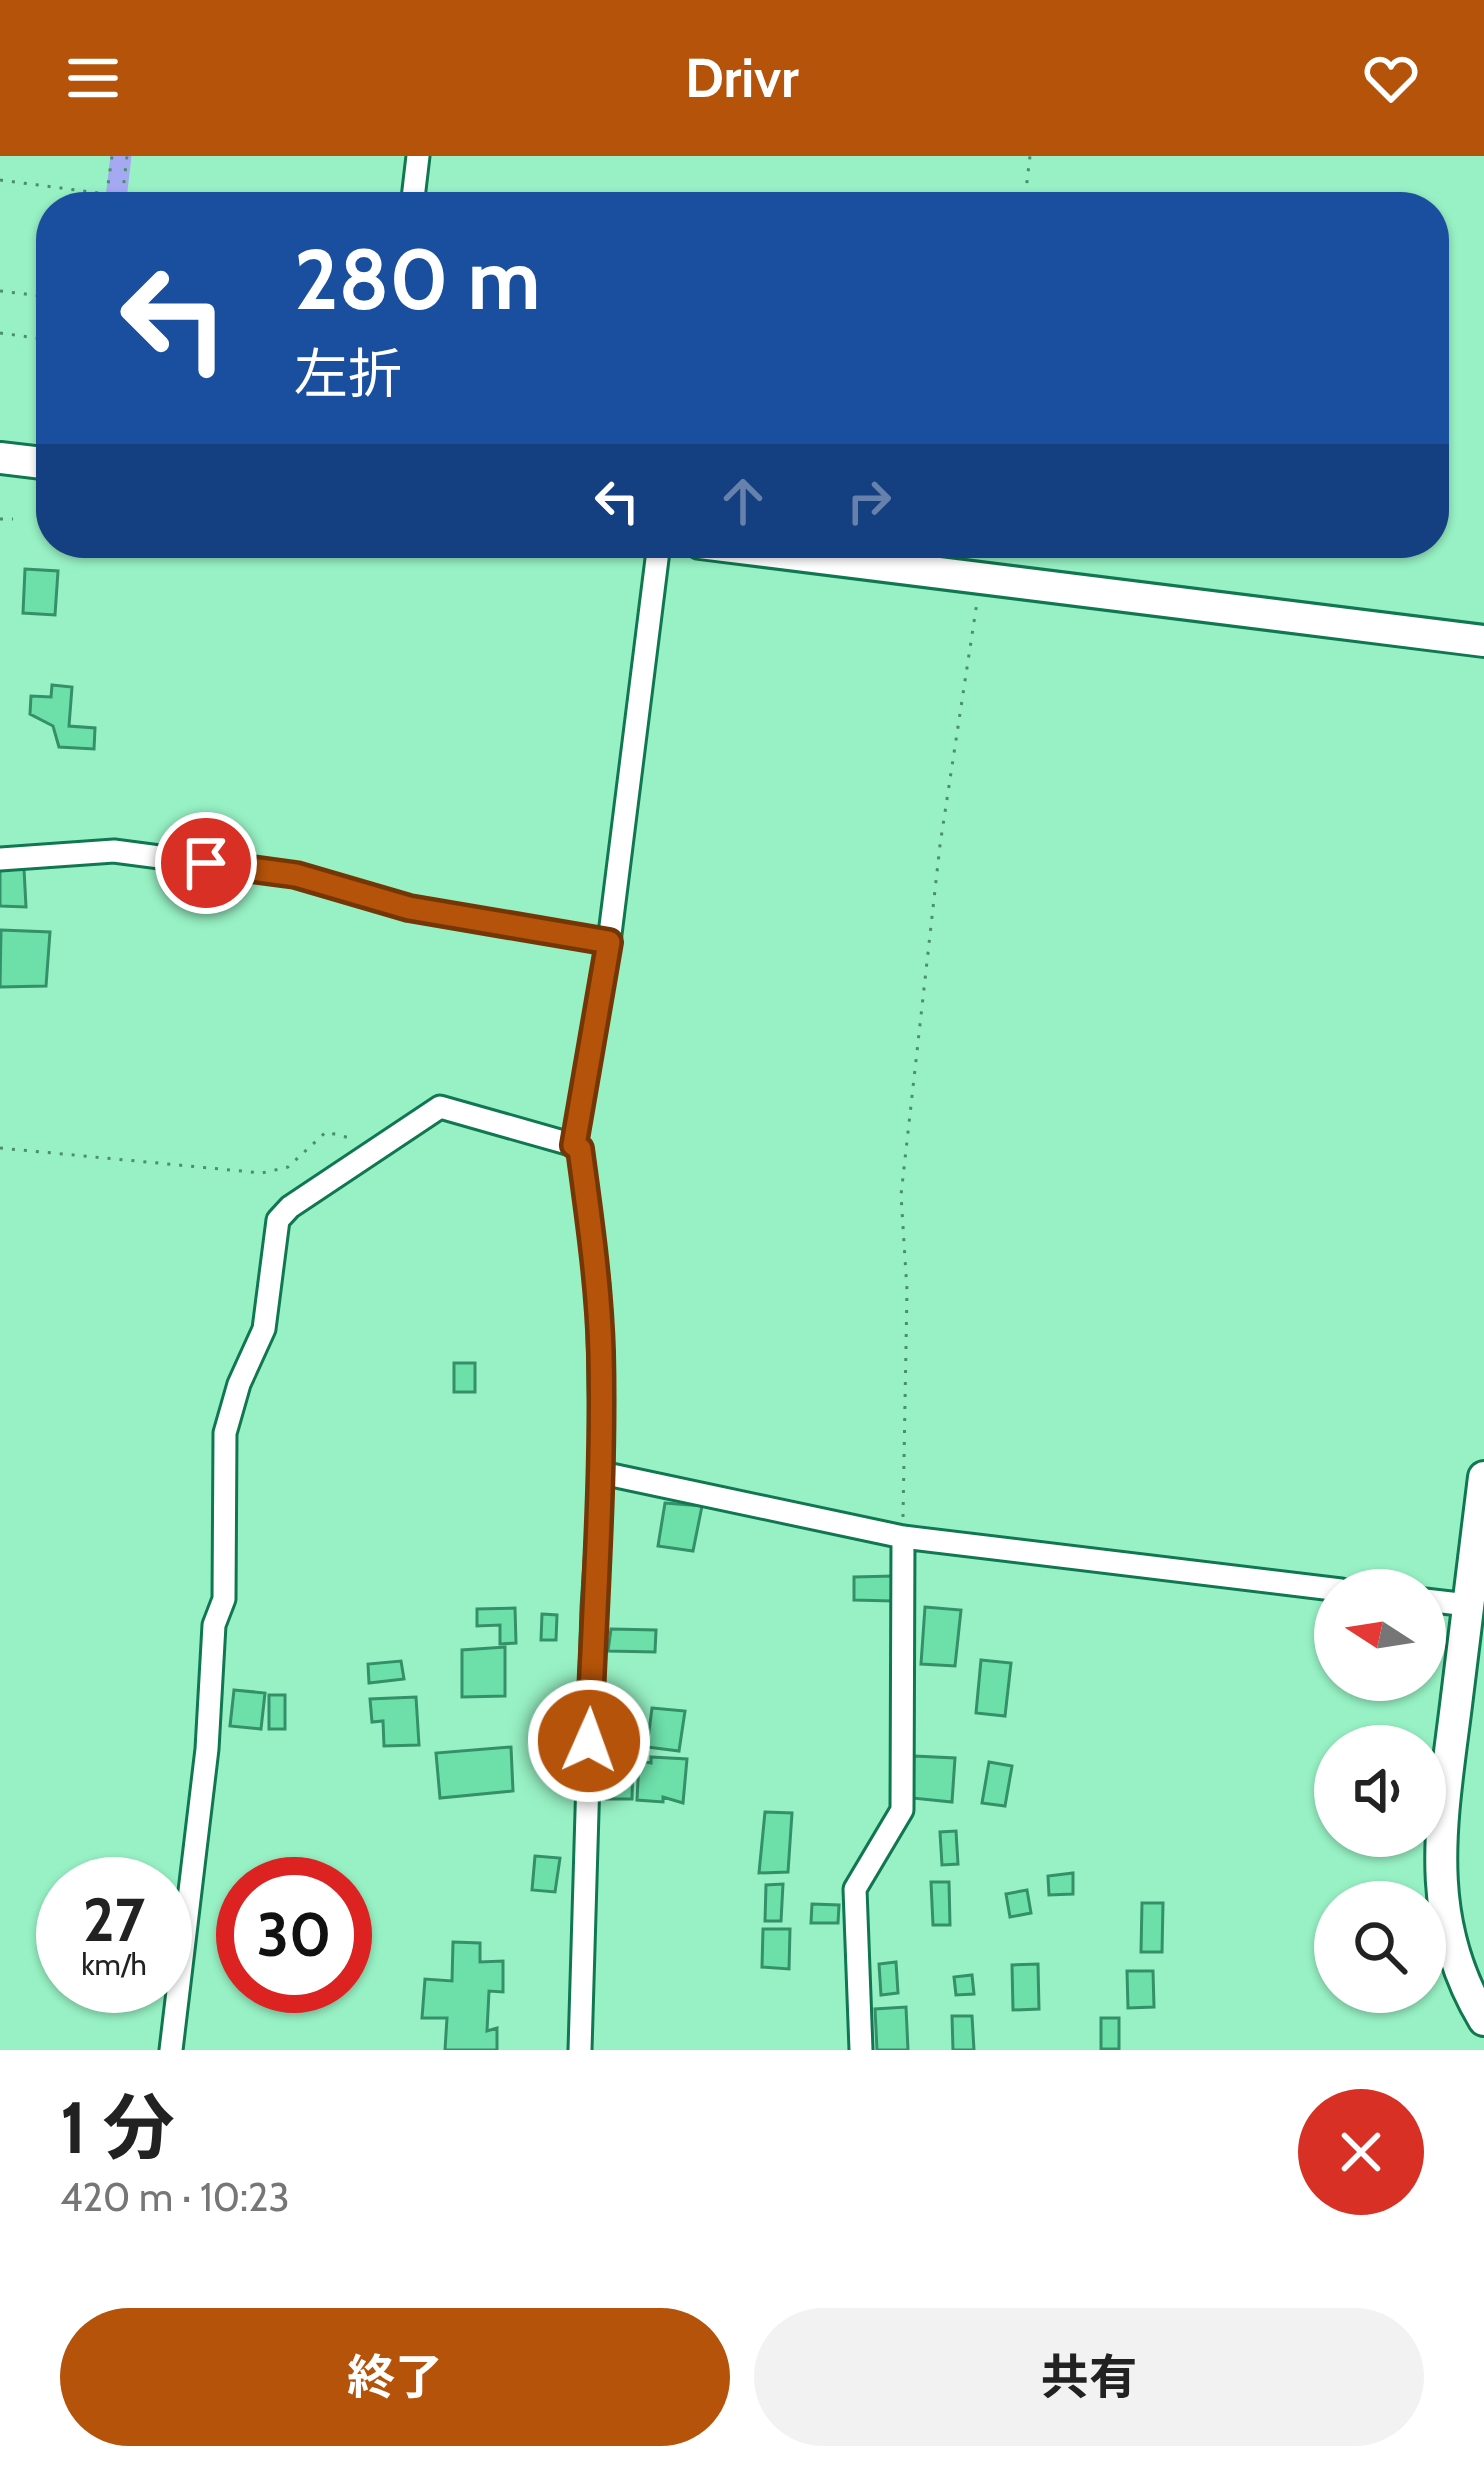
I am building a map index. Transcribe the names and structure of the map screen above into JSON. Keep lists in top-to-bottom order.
{
  "north": "left",
  "page": {
    "header": "Drivr",
    "turn": ["280 m", "左折"],
    "speed": "27 km/h",
    "limit": "30",
    "heading": ["1 分", "420 m · 10:23"],
    "buttons": ["終了", "共有"]
  }
}
